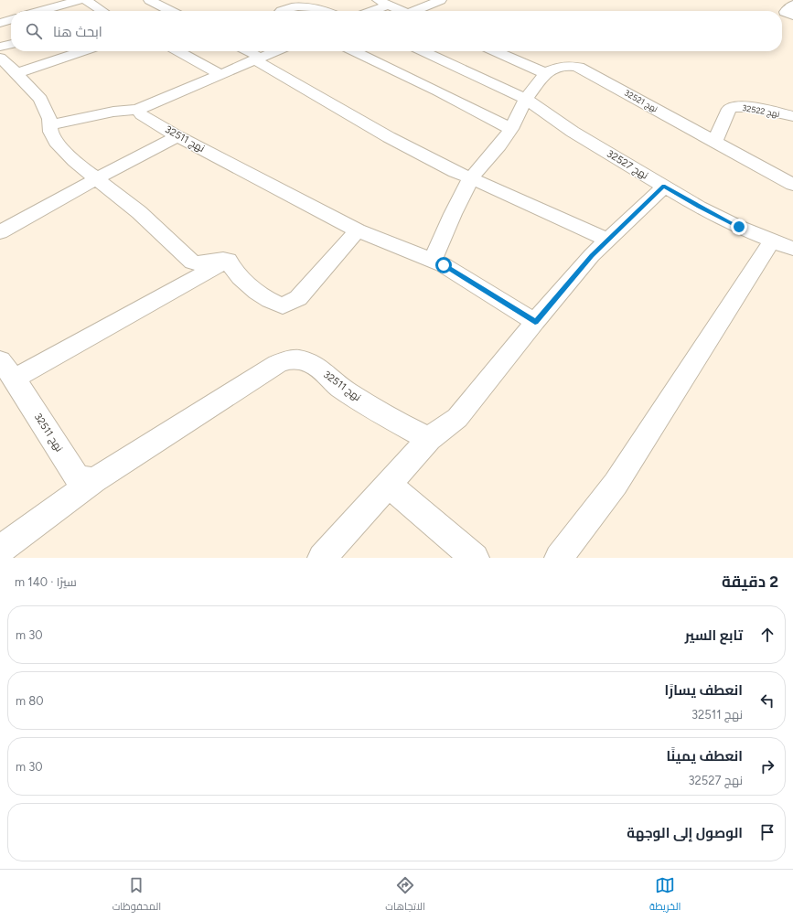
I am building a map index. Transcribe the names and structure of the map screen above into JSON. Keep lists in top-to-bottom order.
{
  "streets": {
    "street": [
      "نهج 32521",
      "نهج 32522",
      "نهج 32511",
      "نهج 32527"
    ]
  },
  "crossings": [
    ["نهج 32521", "نهج 32522"]
  ],
  "page": {
    "search": "ابحث هنا",
    "heading": ["2 دقيقة", "سيرًا · 140 m"],
    "list": [
      ["تابع السير", "30 m"],
      ["انعطف يسارًا", "نهج 32511", "80 m"],
      ["انعطف يمينًا", "نهج 32527", "30 m"],
      "الوصول إلى الوجهة"
    ],
    "nav": ["الخريطة", "الاتجاهات", "المحفوظات"]
  }
}
